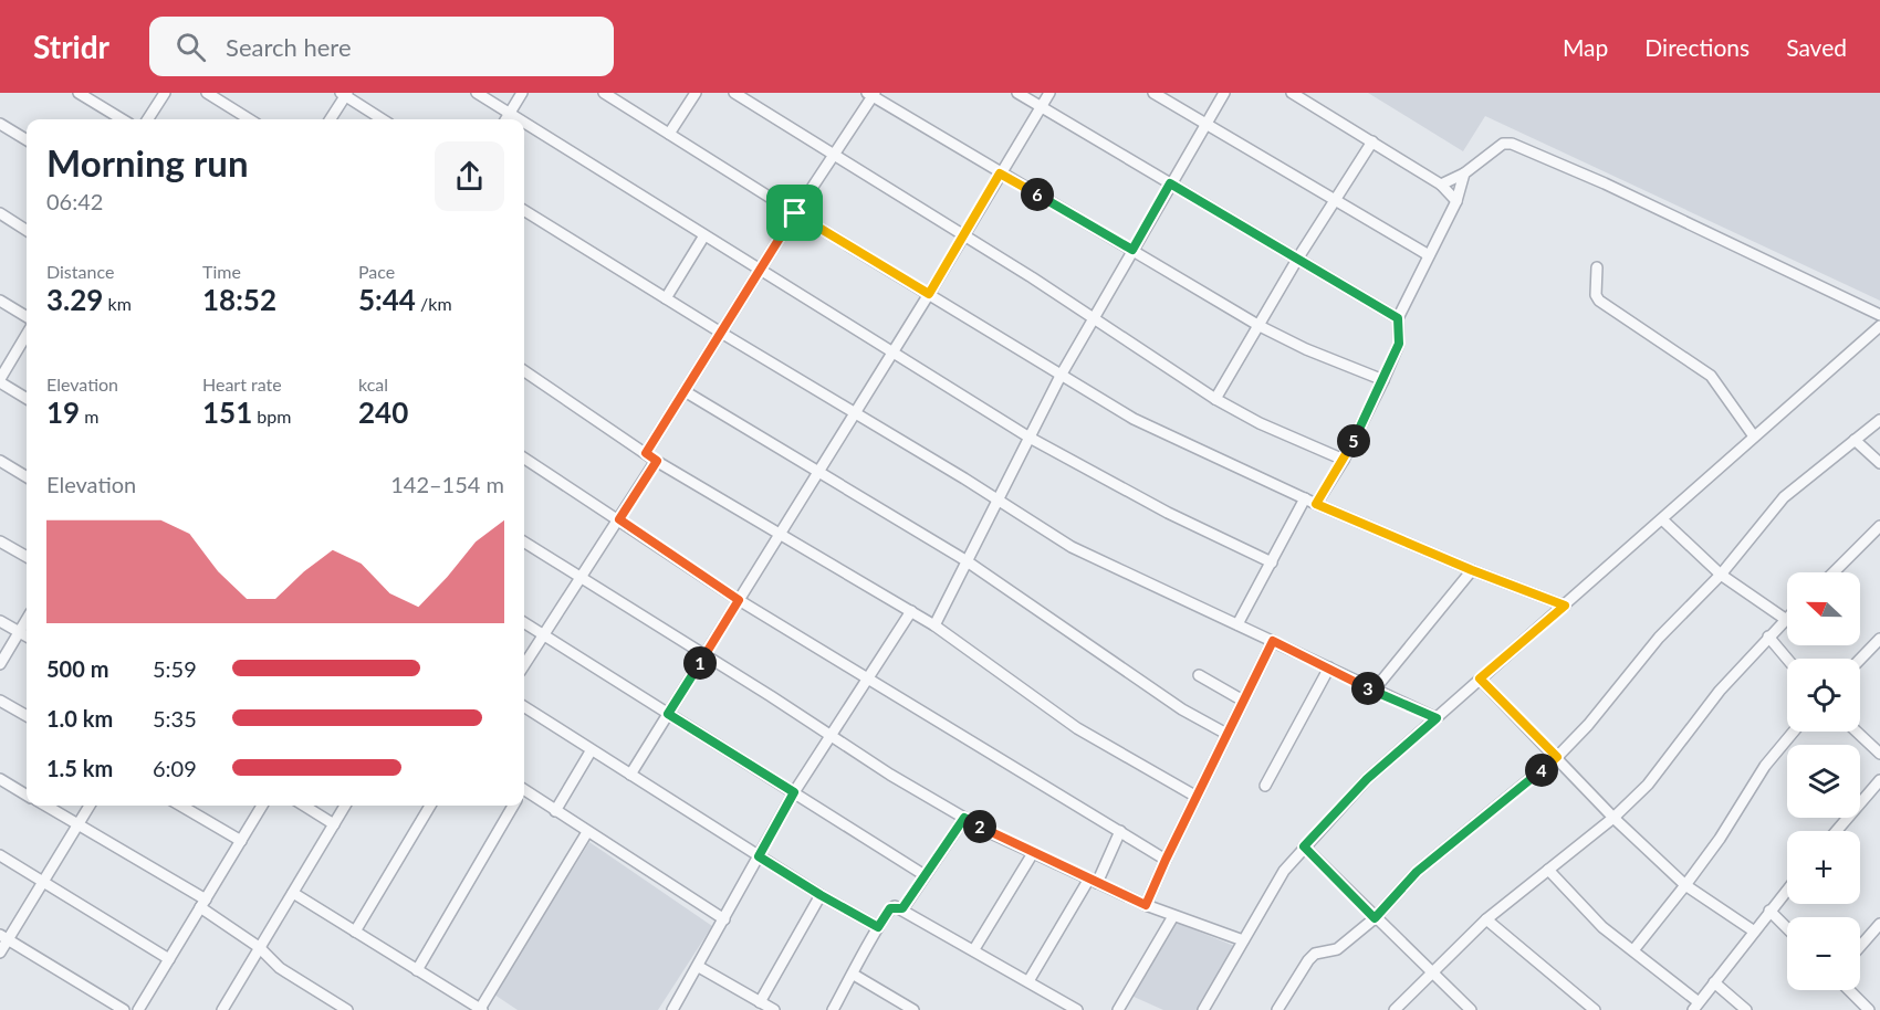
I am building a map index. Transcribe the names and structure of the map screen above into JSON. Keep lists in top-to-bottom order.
{
  "north": "left",
  "page": {
    "header": "Stridr",
    "search": "Search here",
    "nav": ["Map", "Directions", "Saved"],
    "heading": ["Morning run", "06:42"],
    "pins": [
      "6",
      "5",
      "1",
      "3",
      "4",
      "2"
    ],
    "stats": [
      ["Distance", "3.29 km"],
      ["Time", "18:52"],
      ["Pace", "5:44 /km"],
      ["Elevation", "19 m"],
      ["Heart rate", "151 bpm"],
      ["kcal", "240"]
    ],
    "chart": ["Elevation", "142–154 m"],
    "map_buttons": ["+", "−"],
    "list": [
      {
        "name": "500 m",
        "note": "5:59"
      },
      {
        "name": "1.0 km",
        "note": "5:35"
      },
      {
        "name": "1.5 km",
        "note": "6:09"
      }
    ]
  }
}
